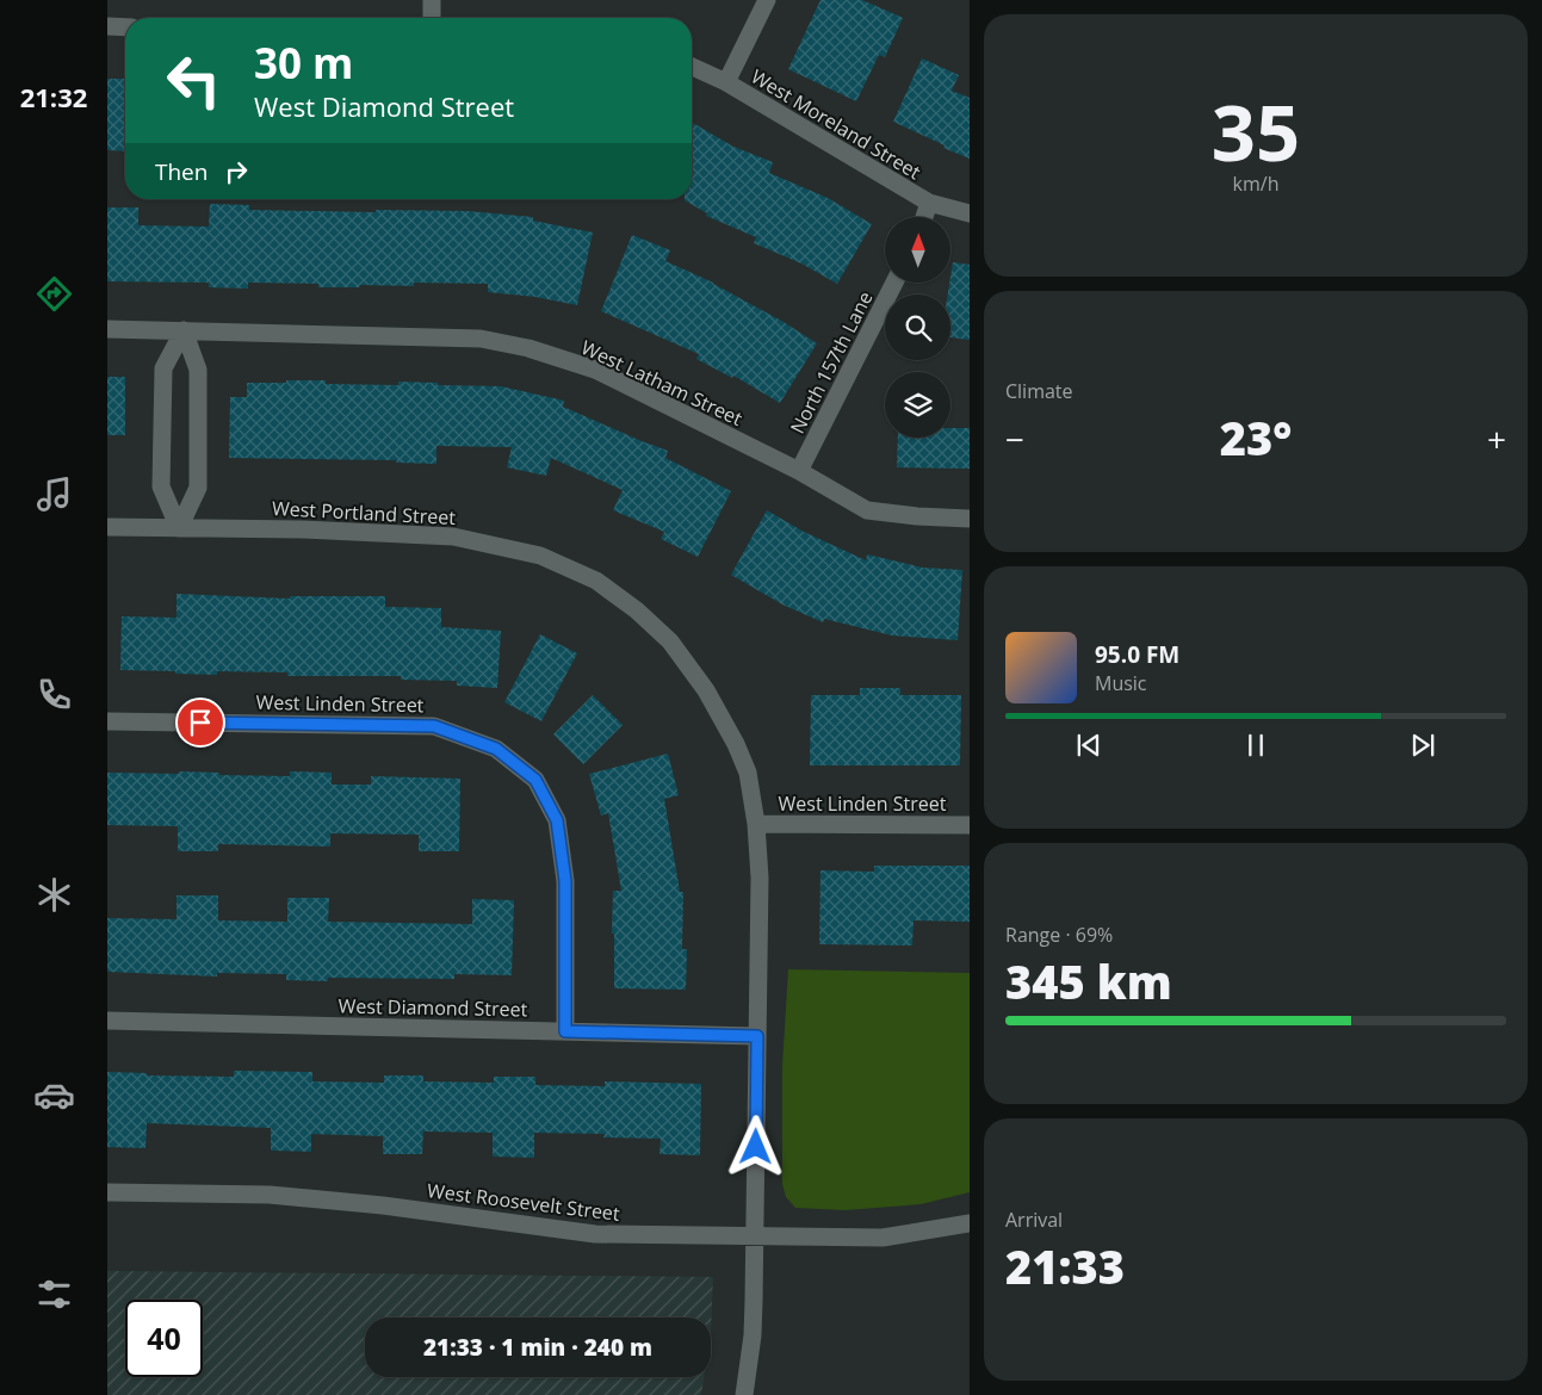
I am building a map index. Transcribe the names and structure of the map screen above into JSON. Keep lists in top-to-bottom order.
{
  "streets": {
    "street": [
      "West Moreland Street",
      "North 157th Lane",
      "West Latham Street",
      "West Portland Street",
      "West Linden Street",
      "West Diamond Street",
      "West Roosevelt Street"
    ]
  },
  "crossings": [
    ["North 157th Lane", "West Latham Street"],
    ["West Portland Street", "West Linden Street"],
    ["West Portland Street", "West Diamond Street"],
    ["West Portland Street", "West Roosevelt Street"],
    ["West Linden Street", "West Diamond Street"]
  ],
  "north": "top",
  "page": {
    "tabs": "21:32",
    "tile": [
      ["35", "km/h"],
      "Climate",
      ["Range · 69%", "345 km"],
      ["Arrival", "21:33"]
    ],
    "turn": ["30 m", "West Diamond Street"],
    "then": "Then",
    "heat": ["−", "23°", "+"],
    "song": ["95.0 FM", "Music"],
    "limit": "40",
    "trip": "21:33 · 1 min · 240 m"
  }
}
